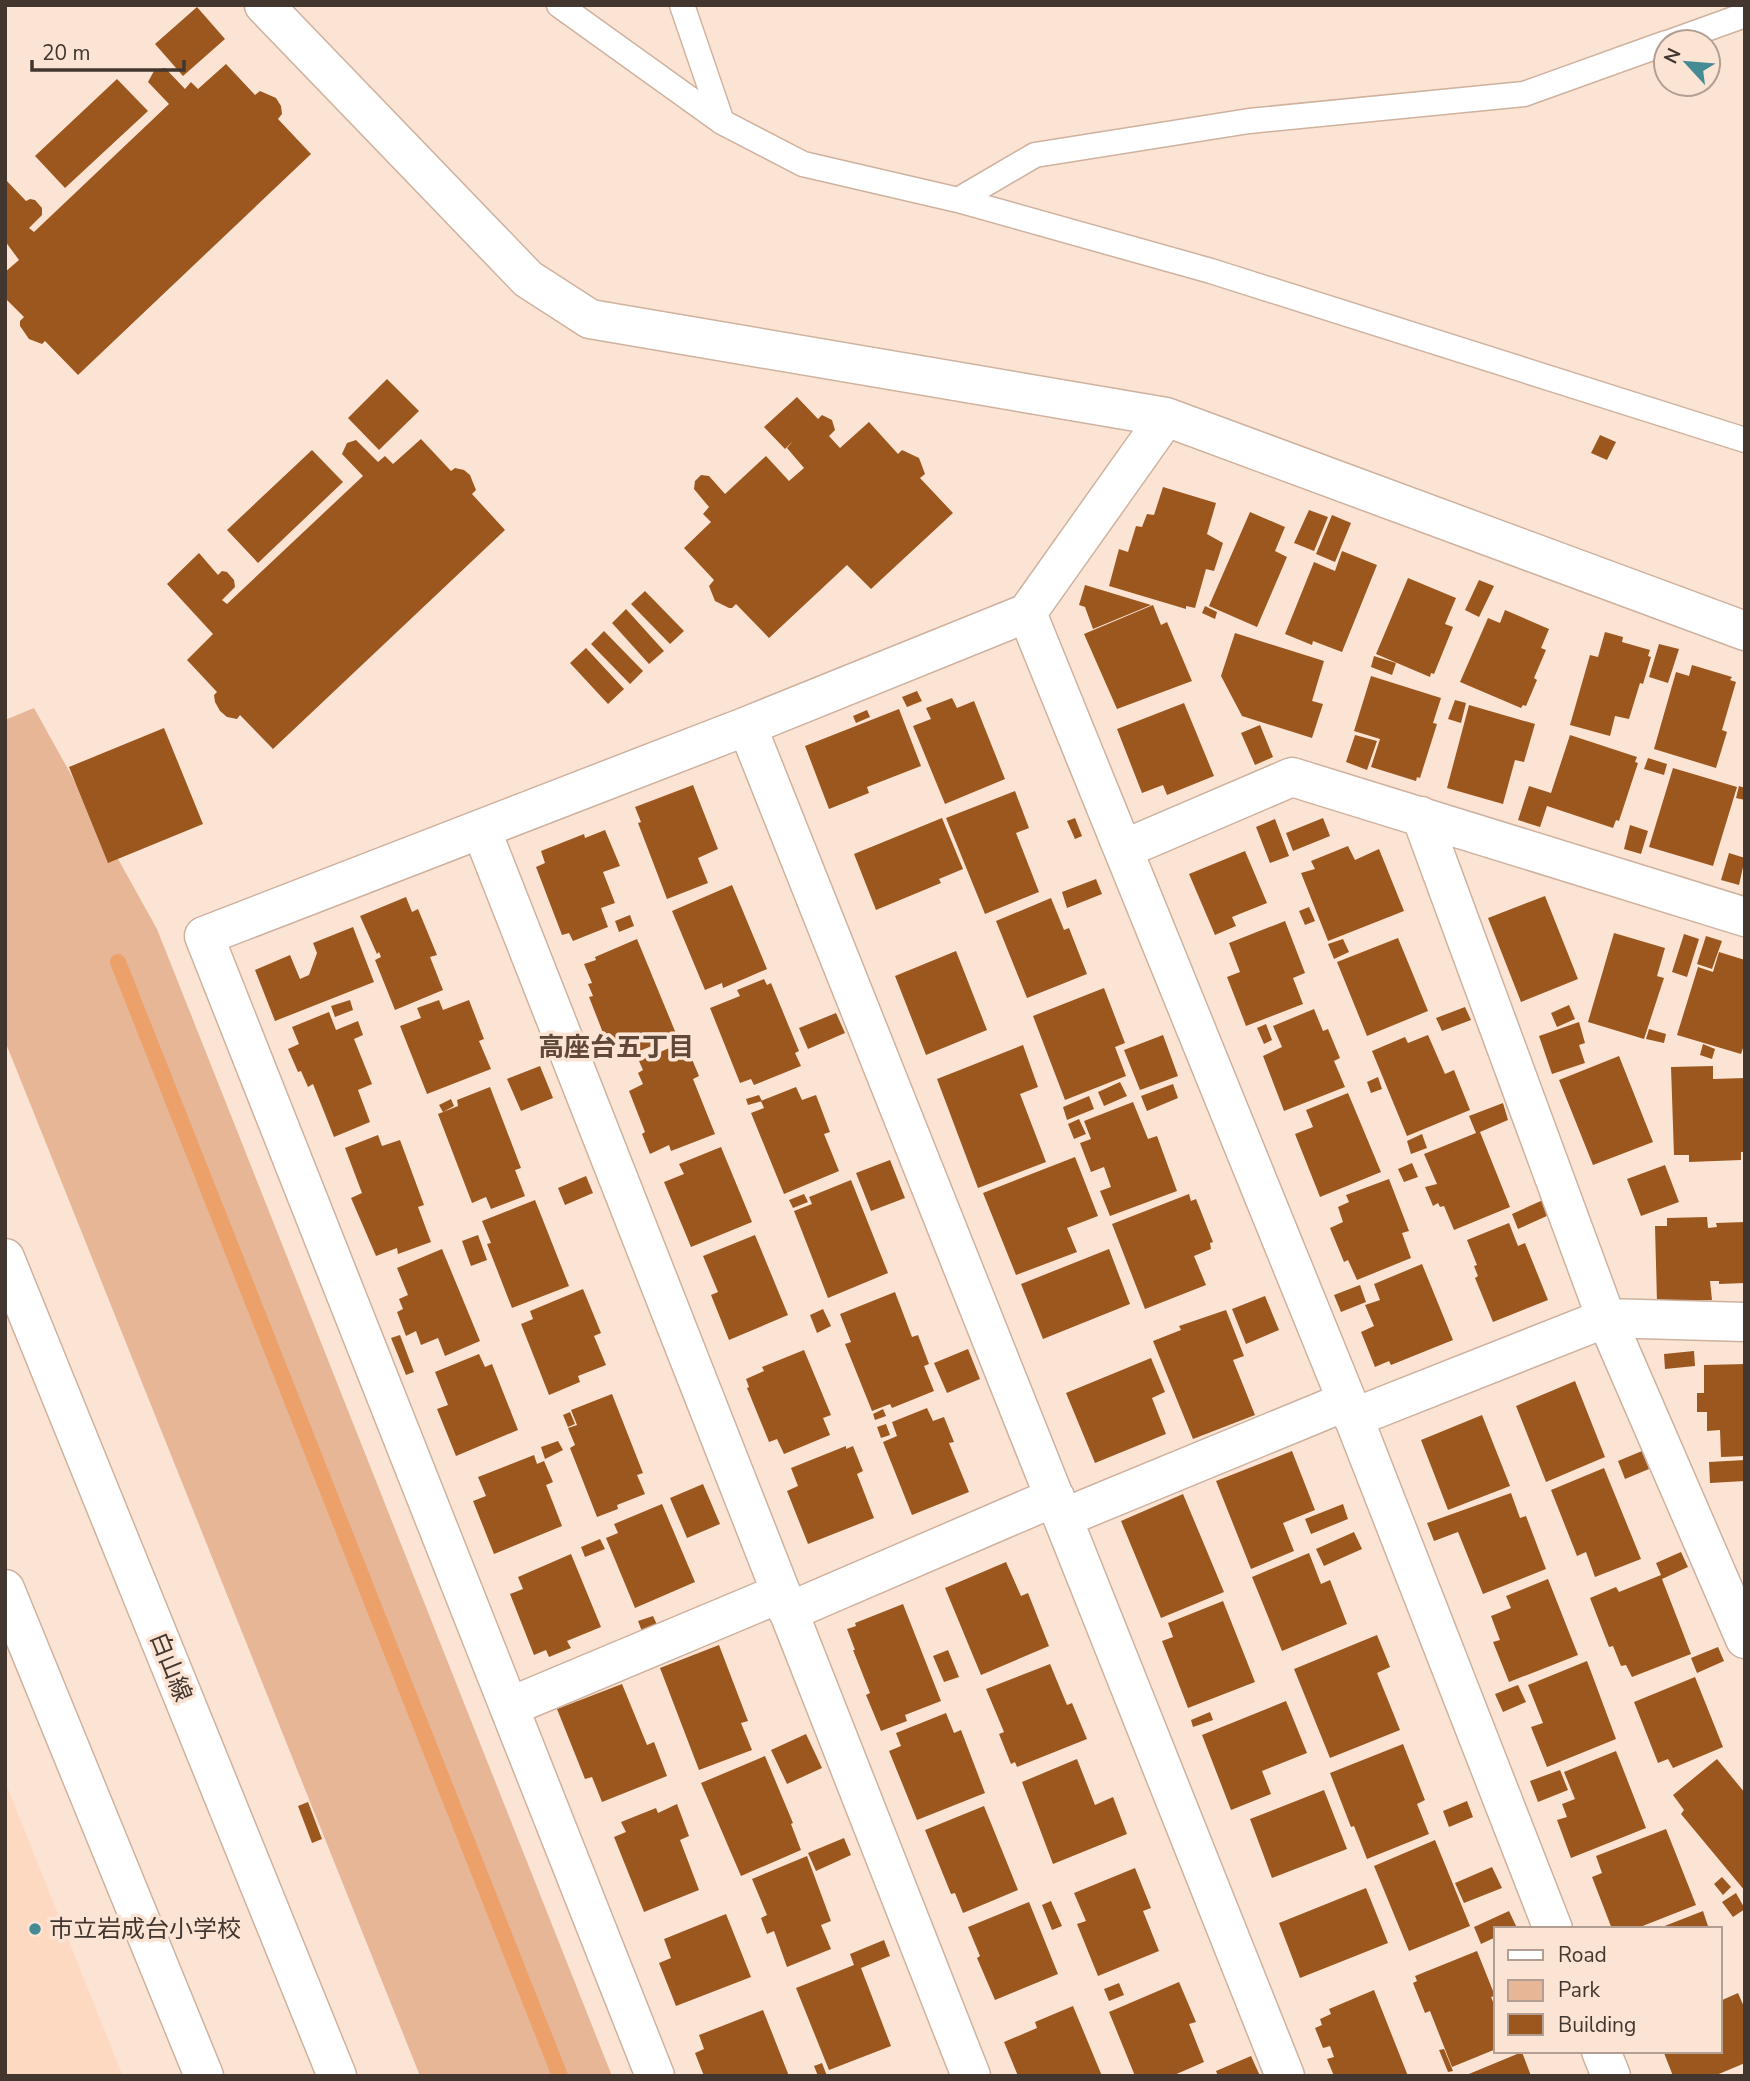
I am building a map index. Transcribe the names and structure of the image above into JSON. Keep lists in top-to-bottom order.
{
  "streets": {
    "street": ["白山線"]
  },
  "districts": ["高座台五丁目"],
  "places": ["市立岩成台小学校"],
  "legend": ["Road", "Park", "Building"],
  "scale_bar": "20 m",
  "north": "top left"
}
